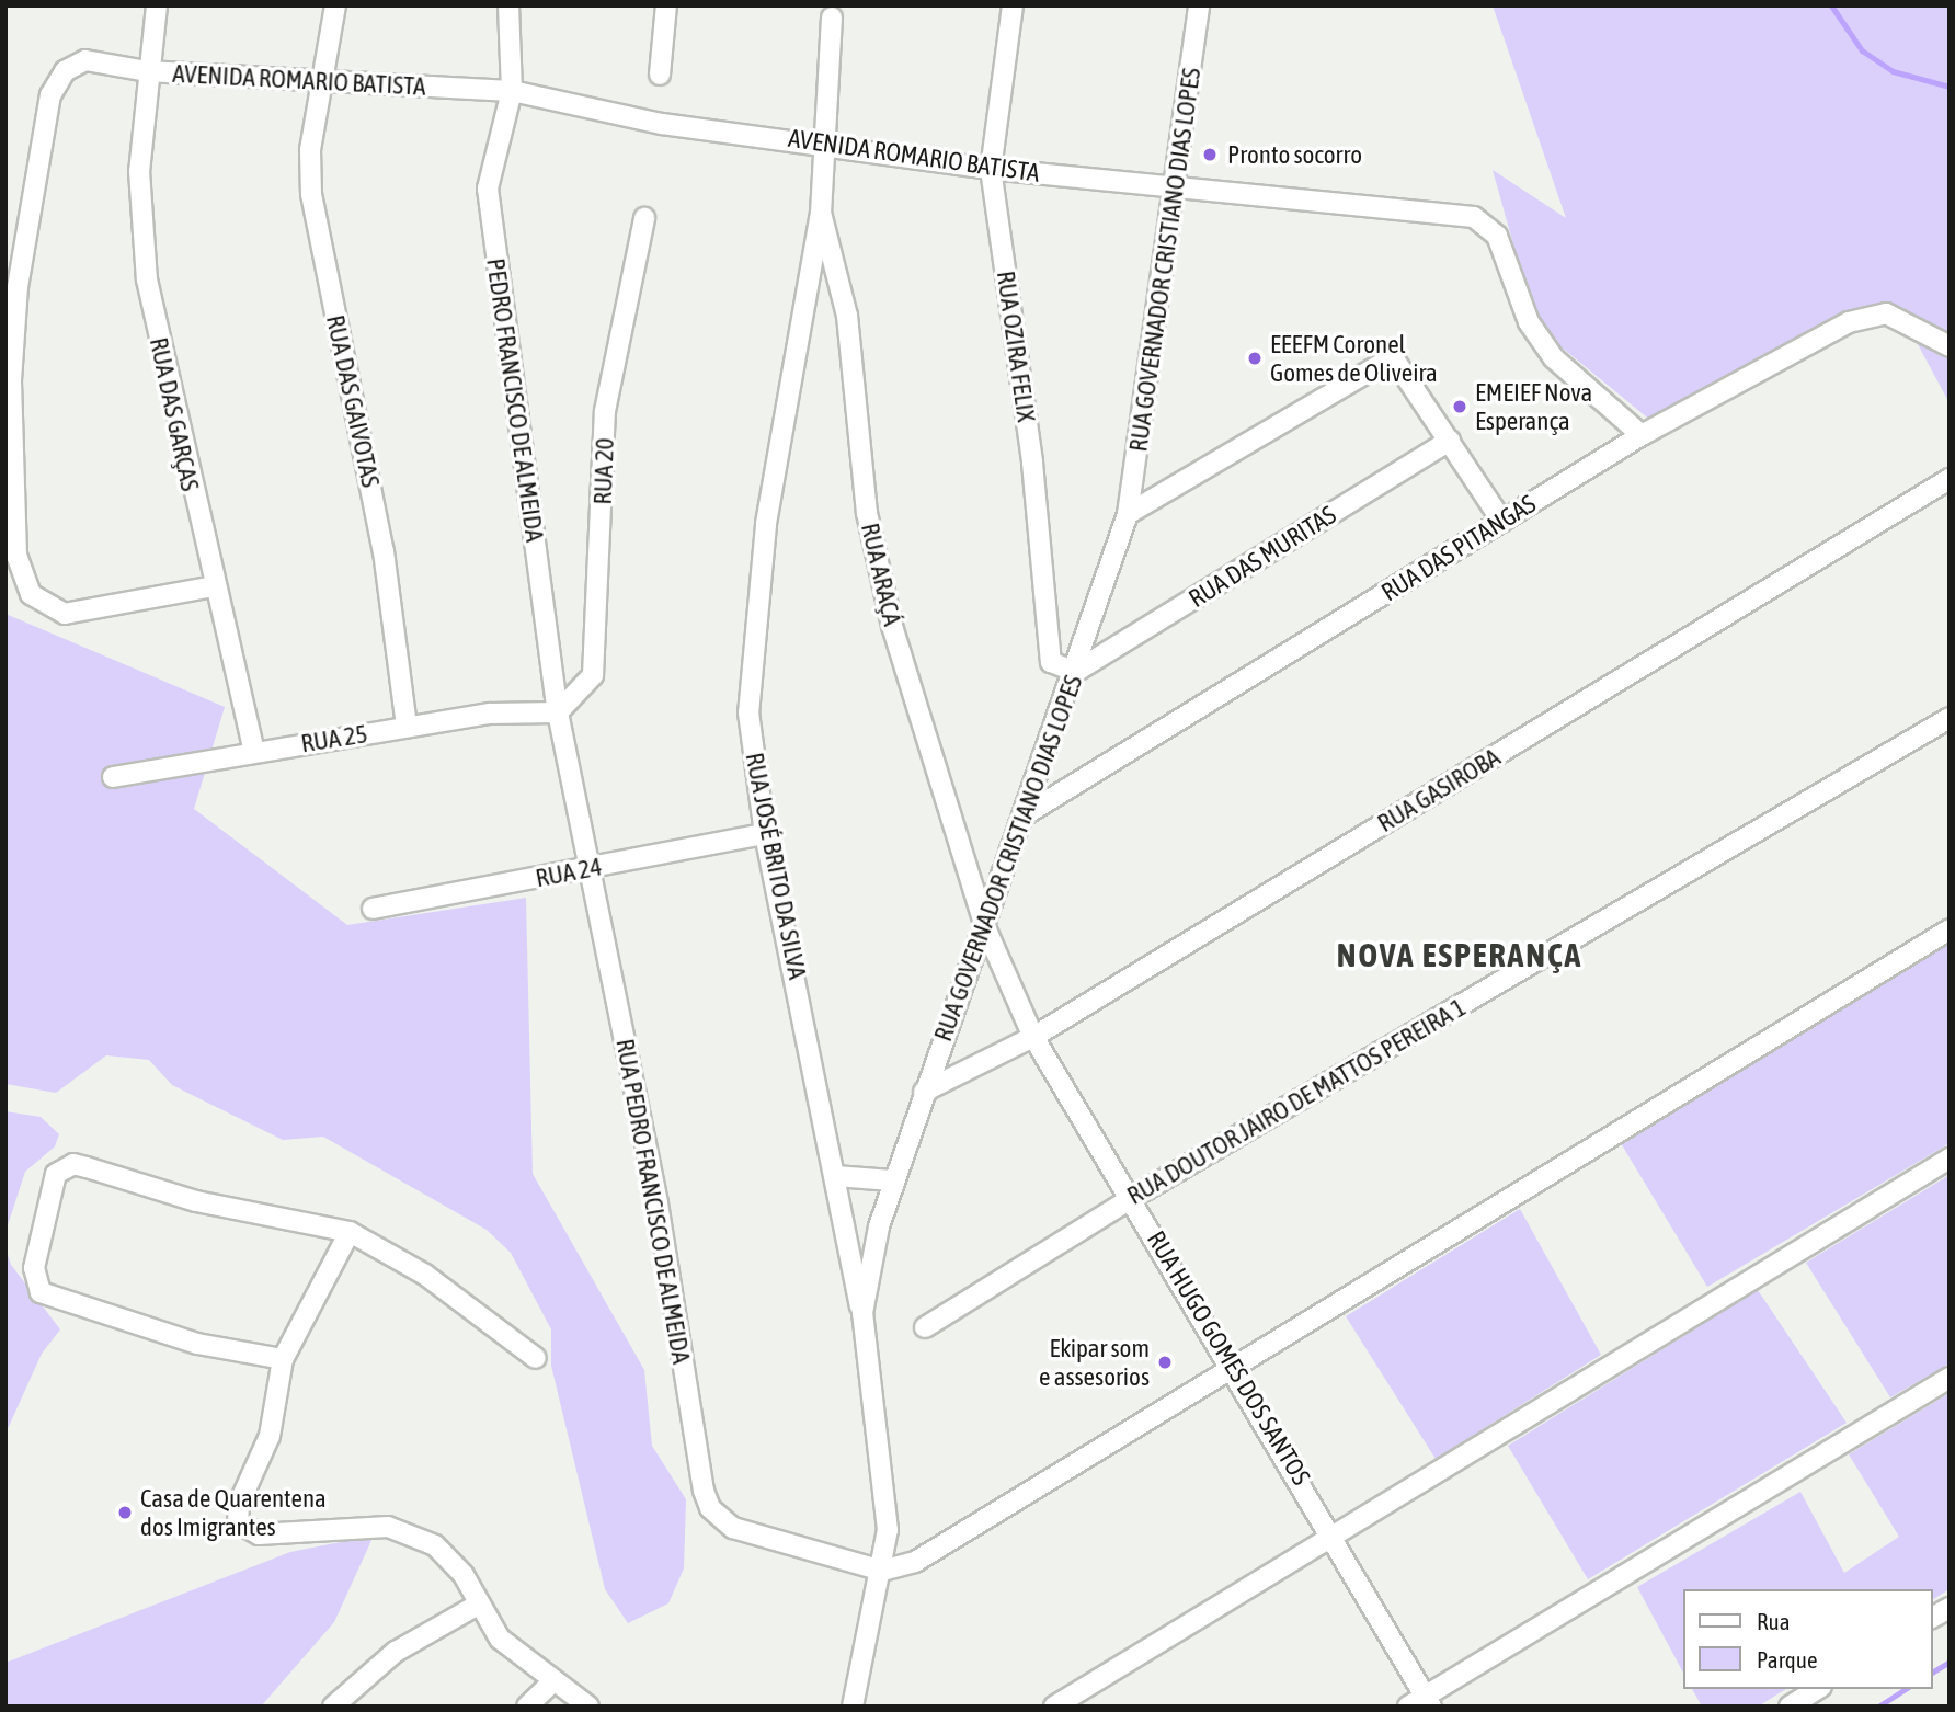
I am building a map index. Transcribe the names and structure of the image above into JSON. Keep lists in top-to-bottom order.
{
  "streets": {
    "street": [
      "AVENIDA ROMARIO BATISTA",
      "RUA GOVERNADOR CRISTIANO DIAS LOPES",
      "RUA OZIRA FELIX",
      "PEDRO FRANCISCO DE ALMEIDA",
      "RUA DAS GAIVOTAS",
      "RUA DAS GARÇAS",
      "RUA 20",
      "RUA DAS PITANGAS",
      "RUA DAS MURITAS",
      "RUA ARAÇÁ",
      "RUA 25",
      "RUA GASIROBA",
      "RUA JOSÉ BRITO DA SILVA",
      "RUA 24",
      "RUA DOUTOR JAIRO DE MATTOS PEREIRA 1",
      "RUA PEDRO FRANCISCO DE ALMEIDA",
      "RUA HUGO GOMES DOS SANTOS"
    ]
  },
  "crossings": [
    ["AVENIDA ROMARIO BATISTA", "RUA GOVERNADOR CRISTIANO DIAS LOPES"],
    ["AVENIDA ROMARIO BATISTA", "RUA OZIRA FELIX"],
    ["AVENIDA ROMARIO BATISTA", "PEDRO FRANCISCO DE ALMEIDA"],
    ["AVENIDA ROMARIO BATISTA", "RUA DAS GAIVOTAS"],
    ["AVENIDA ROMARIO BATISTA", "RUA DAS GARÇAS"],
    ["AVENIDA ROMARIO BATISTA", "RUA DAS PITANGAS"],
    ["AVENIDA ROMARIO BATISTA", "RUA JOSÉ BRITO DA SILVA"],
    ["RUA GOVERNADOR CRISTIANO DIAS LOPES", "RUA OZIRA FELIX"],
    ["RUA GOVERNADOR CRISTIANO DIAS LOPES", "RUA DAS PITANGAS"],
    ["RUA GOVERNADOR CRISTIANO DIAS LOPES", "RUA DAS MURITAS"],
    ["RUA GOVERNADOR CRISTIANO DIAS LOPES", "RUA ARAÇÁ"],
    ["RUA GOVERNADOR CRISTIANO DIAS LOPES", "RUA GASIROBA"],
    ["RUA GOVERNADOR CRISTIANO DIAS LOPES", "RUA JOSÉ BRITO DA SILVA"],
    ["RUA GOVERNADOR CRISTIANO DIAS LOPES", "RUA PEDRO FRANCISCO DE ALMEIDA"],
    ["RUA GOVERNADOR CRISTIANO DIAS LOPES", "RUA HUGO GOMES DOS SANTOS"],
    ["RUA OZIRA FELIX", "RUA DAS MURITAS"],
    ["PEDRO FRANCISCO DE ALMEIDA", "RUA 20"],
    ["PEDRO FRANCISCO DE ALMEIDA", "RUA 25"],
    ["PEDRO FRANCISCO DE ALMEIDA", "RUA PEDRO FRANCISCO DE ALMEIDA"],
    ["RUA DAS GAIVOTAS", "RUA 25"],
    ["RUA DAS GARÇAS", "RUA 25"],
    ["RUA 20", "RUA 25"],
    ["RUA 20", "RUA PEDRO FRANCISCO DE ALMEIDA"],
    ["RUA ARAÇÁ", "RUA JOSÉ BRITO DA SILVA"],
    ["RUA ARAÇÁ", "RUA HUGO GOMES DOS SANTOS"],
    ["RUA 25", "RUA PEDRO FRANCISCO DE ALMEIDA"],
    ["RUA GASIROBA", "RUA HUGO GOMES DOS SANTOS"],
    ["RUA JOSÉ BRITO DA SILVA", "RUA 24"],
    ["RUA 24", "RUA PEDRO FRANCISCO DE ALMEIDA"],
    ["RUA DOUTOR JAIRO DE MATTOS PEREIRA 1", "RUA HUGO GOMES DOS SANTOS"]
  ],
  "districts": ["NOVA ESPERANÇA"],
  "places": [
    "Pronto socorro",
    "EEEFM Coronel Gomes de Oliveira",
    "EMEIEF Nova Esperança",
    "Ekipar som e assesorios",
    "Casa de Quarentena dos Imigrantes"
  ],
  "legend": ["Rua", "Parque"]
}
